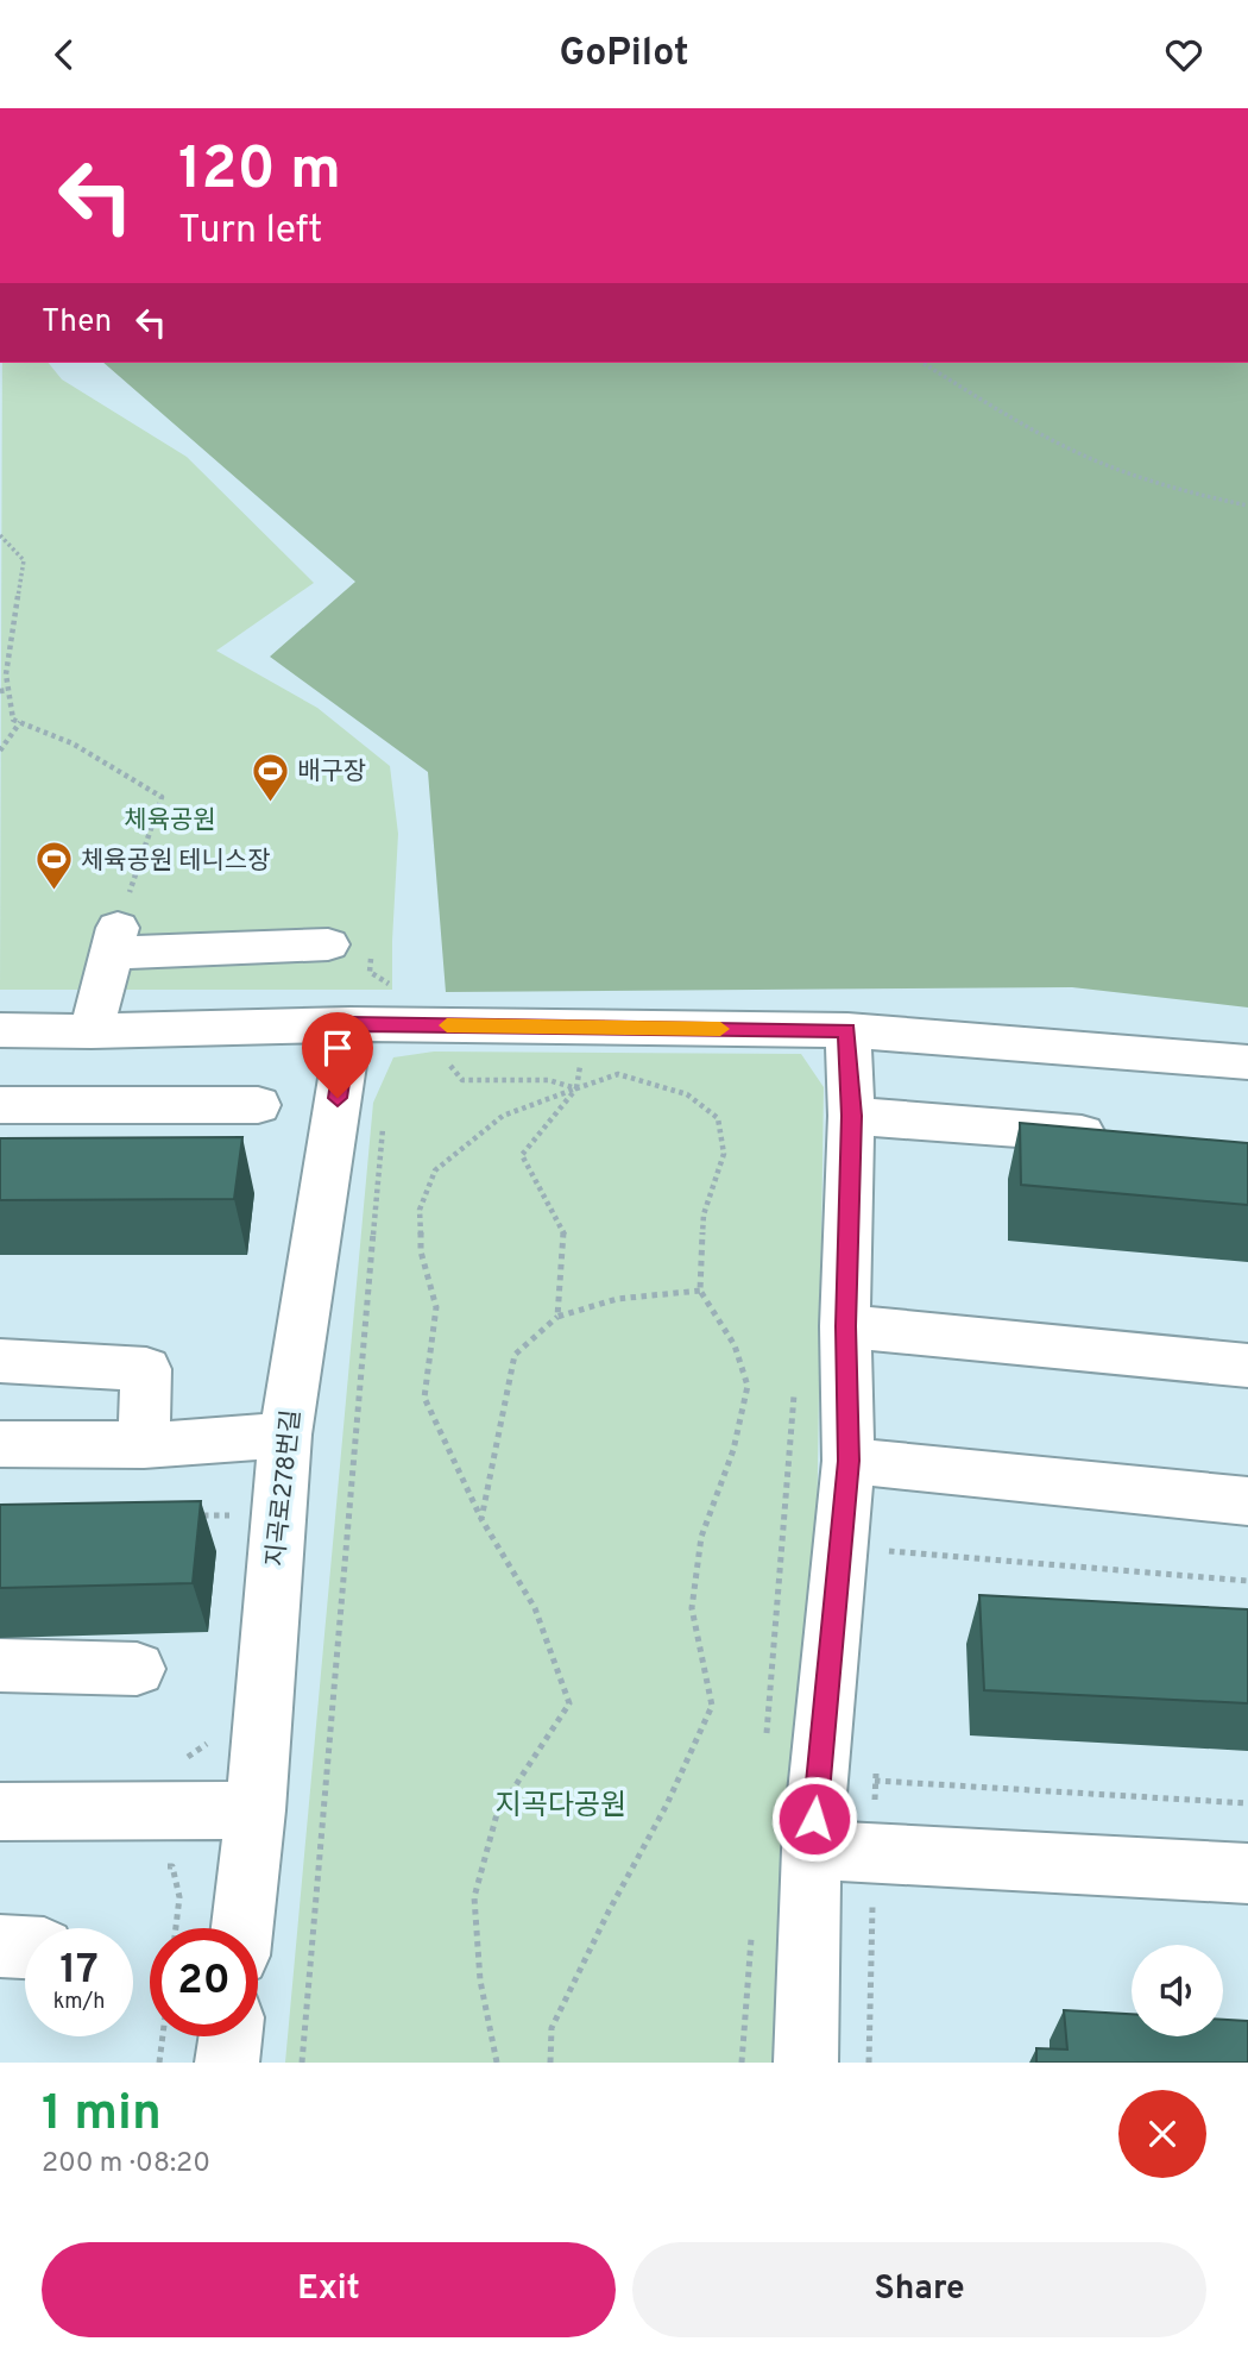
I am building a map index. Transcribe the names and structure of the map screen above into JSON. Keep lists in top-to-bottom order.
{
  "streets": {
    "street": ["지곡로278번길"]
  },
  "parks": ["체육공원", "지곡다공원"],
  "places": {
    "sports": ["배구장", "체육공원 테니스장"]
  },
  "page": {
    "header": "GoPilot",
    "turn": ["120 m", "Turn left"],
    "then": "Then",
    "speed": "17 km/h",
    "limit": "20",
    "heading": ["1 min", "200 m · 08:20"],
    "buttons": ["Exit", "Share"]
  }
}
